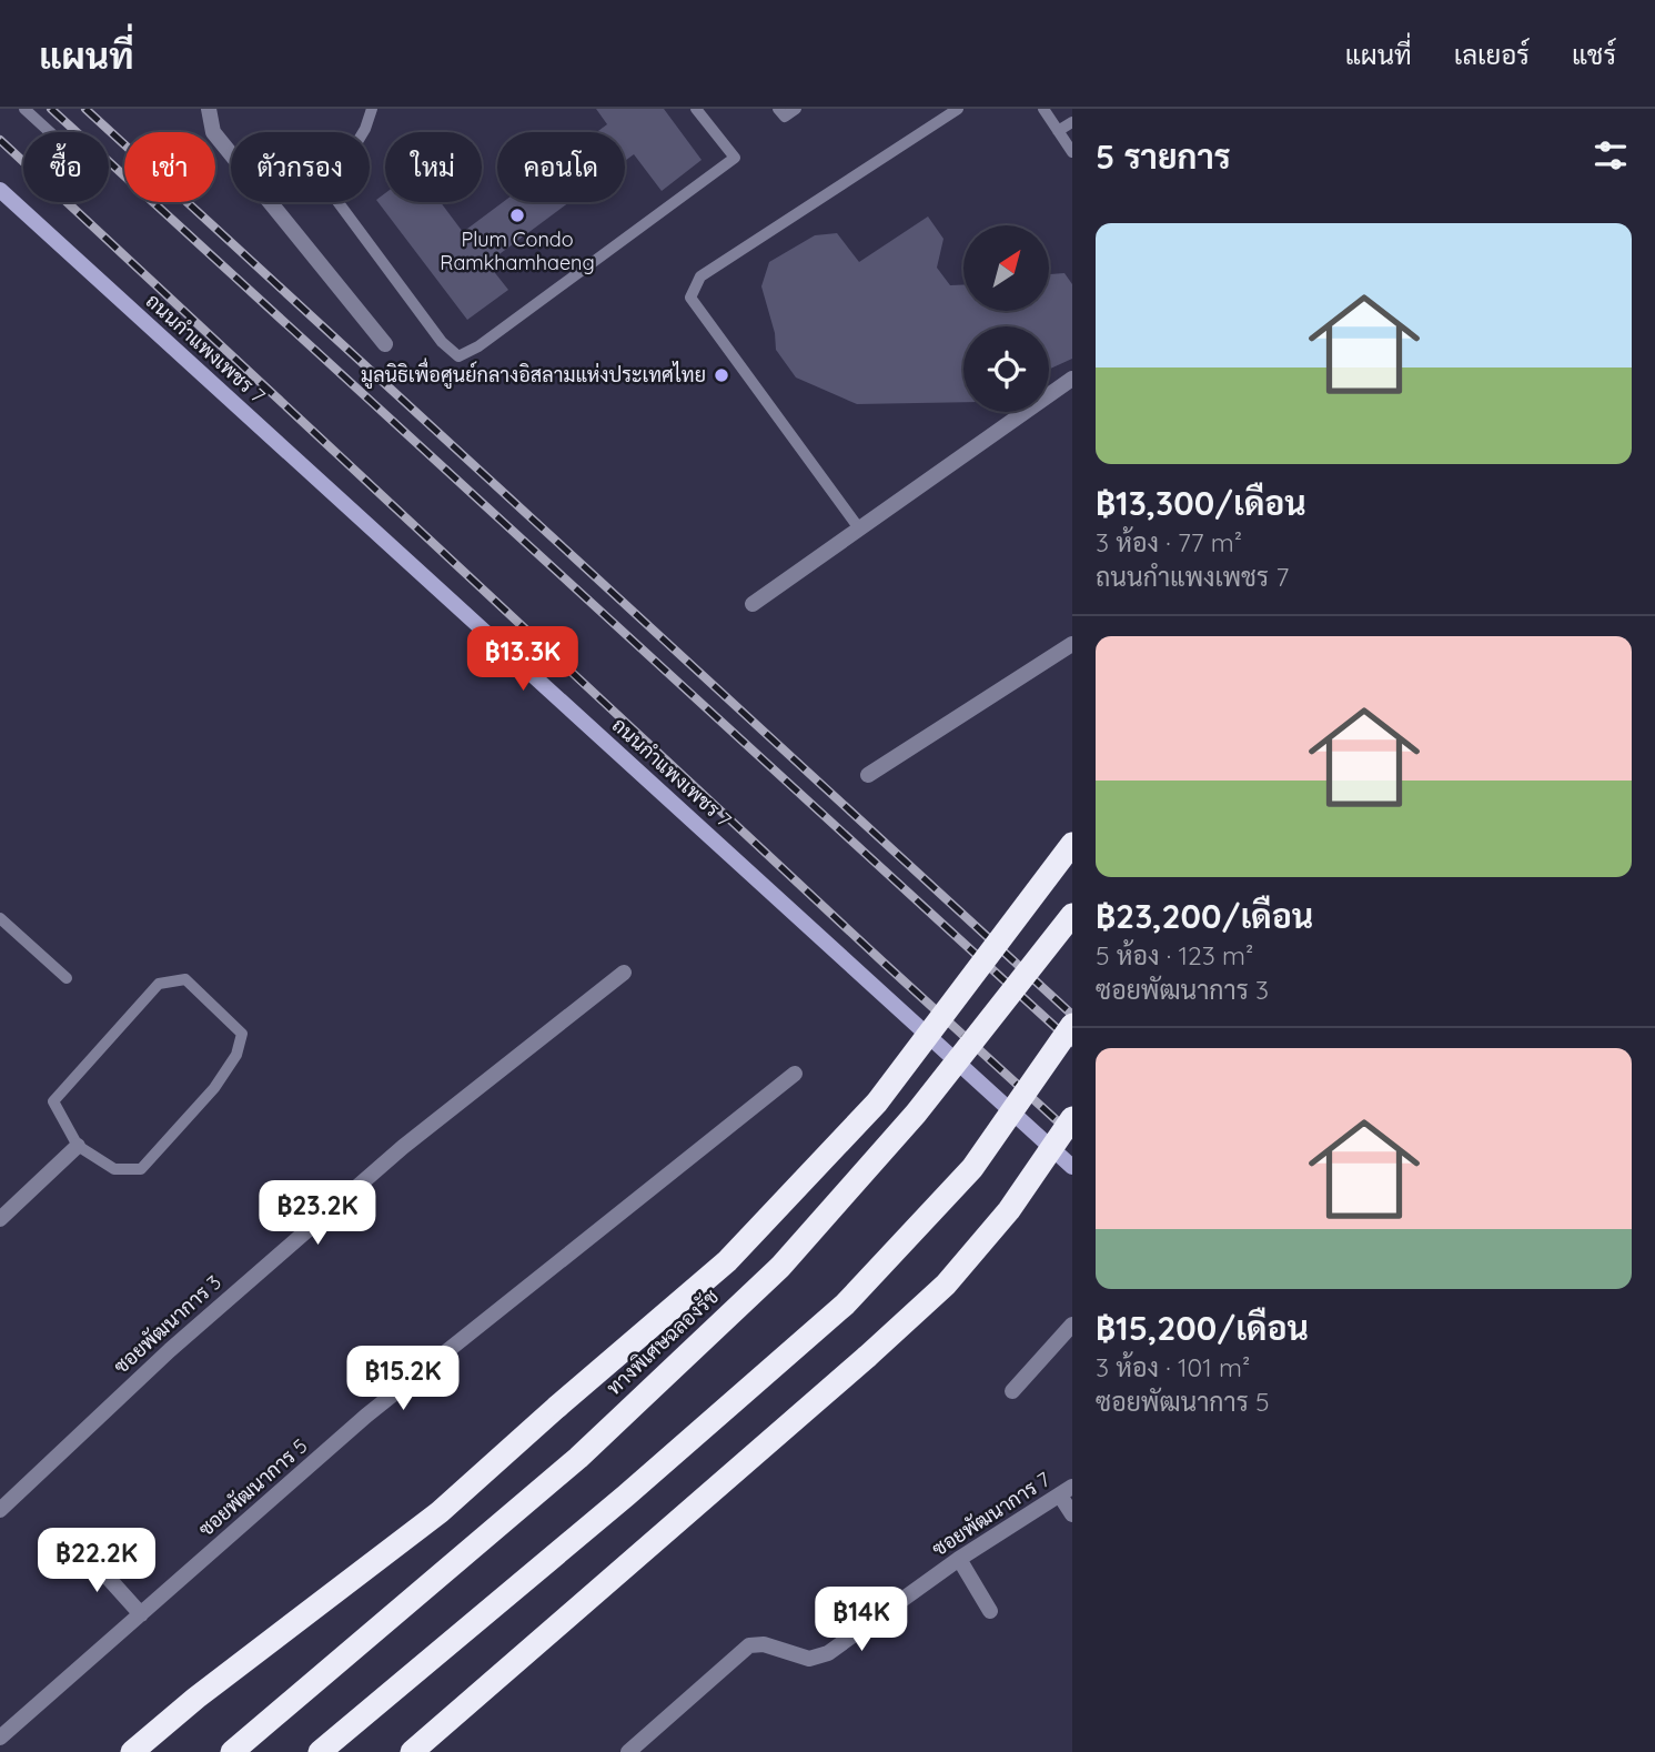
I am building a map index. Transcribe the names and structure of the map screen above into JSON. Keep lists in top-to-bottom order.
{
  "streets": {
    "highway": ["ทางพิเศษฉลองรัช"],
    "street": [
      "ถนนกำแพงเพชร 7",
      "ซอยพัฒนาการ 3",
      "ซอยพัฒนาการ 5",
      "ซอยพัฒนาการ 7"
    ]
  },
  "places": ["Plum Condo Ramkhamhaeng", "มูลนิธิเพื่อศูนย์กลางอิสลามแห่งประเทศไทย"],
  "north": "top right",
  "page": {
    "header": "แผนที่",
    "nav": ["แผนที่", "เลเยอร์", "แชร์"],
    "heading": "5 รายการ",
    "chip": [
      "ซื้อ",
      "เช่า",
      "ตัวกรอง",
      "ใหม่",
      "คอนโด"
    ],
    "list": [
      {
        "name": "฿13,300/เดือน",
        "note": "3 ห้อง · 77 m² · ถนนกำแพงเพชร 7"
      },
      {
        "name": "฿23,200/เดือน",
        "note": "5 ห้อง · 123 m² · ซอยพัฒนาการ 3"
      },
      {
        "name": "฿15,200/เดือน",
        "note": "3 ห้อง · 101 m² · ซอยพัฒนาการ 5"
      }
    ],
    "price": [
      "฿13.3K",
      "฿23.2K",
      "฿15.2K",
      "฿22.2K",
      "฿14K"
    ]
  }
}
